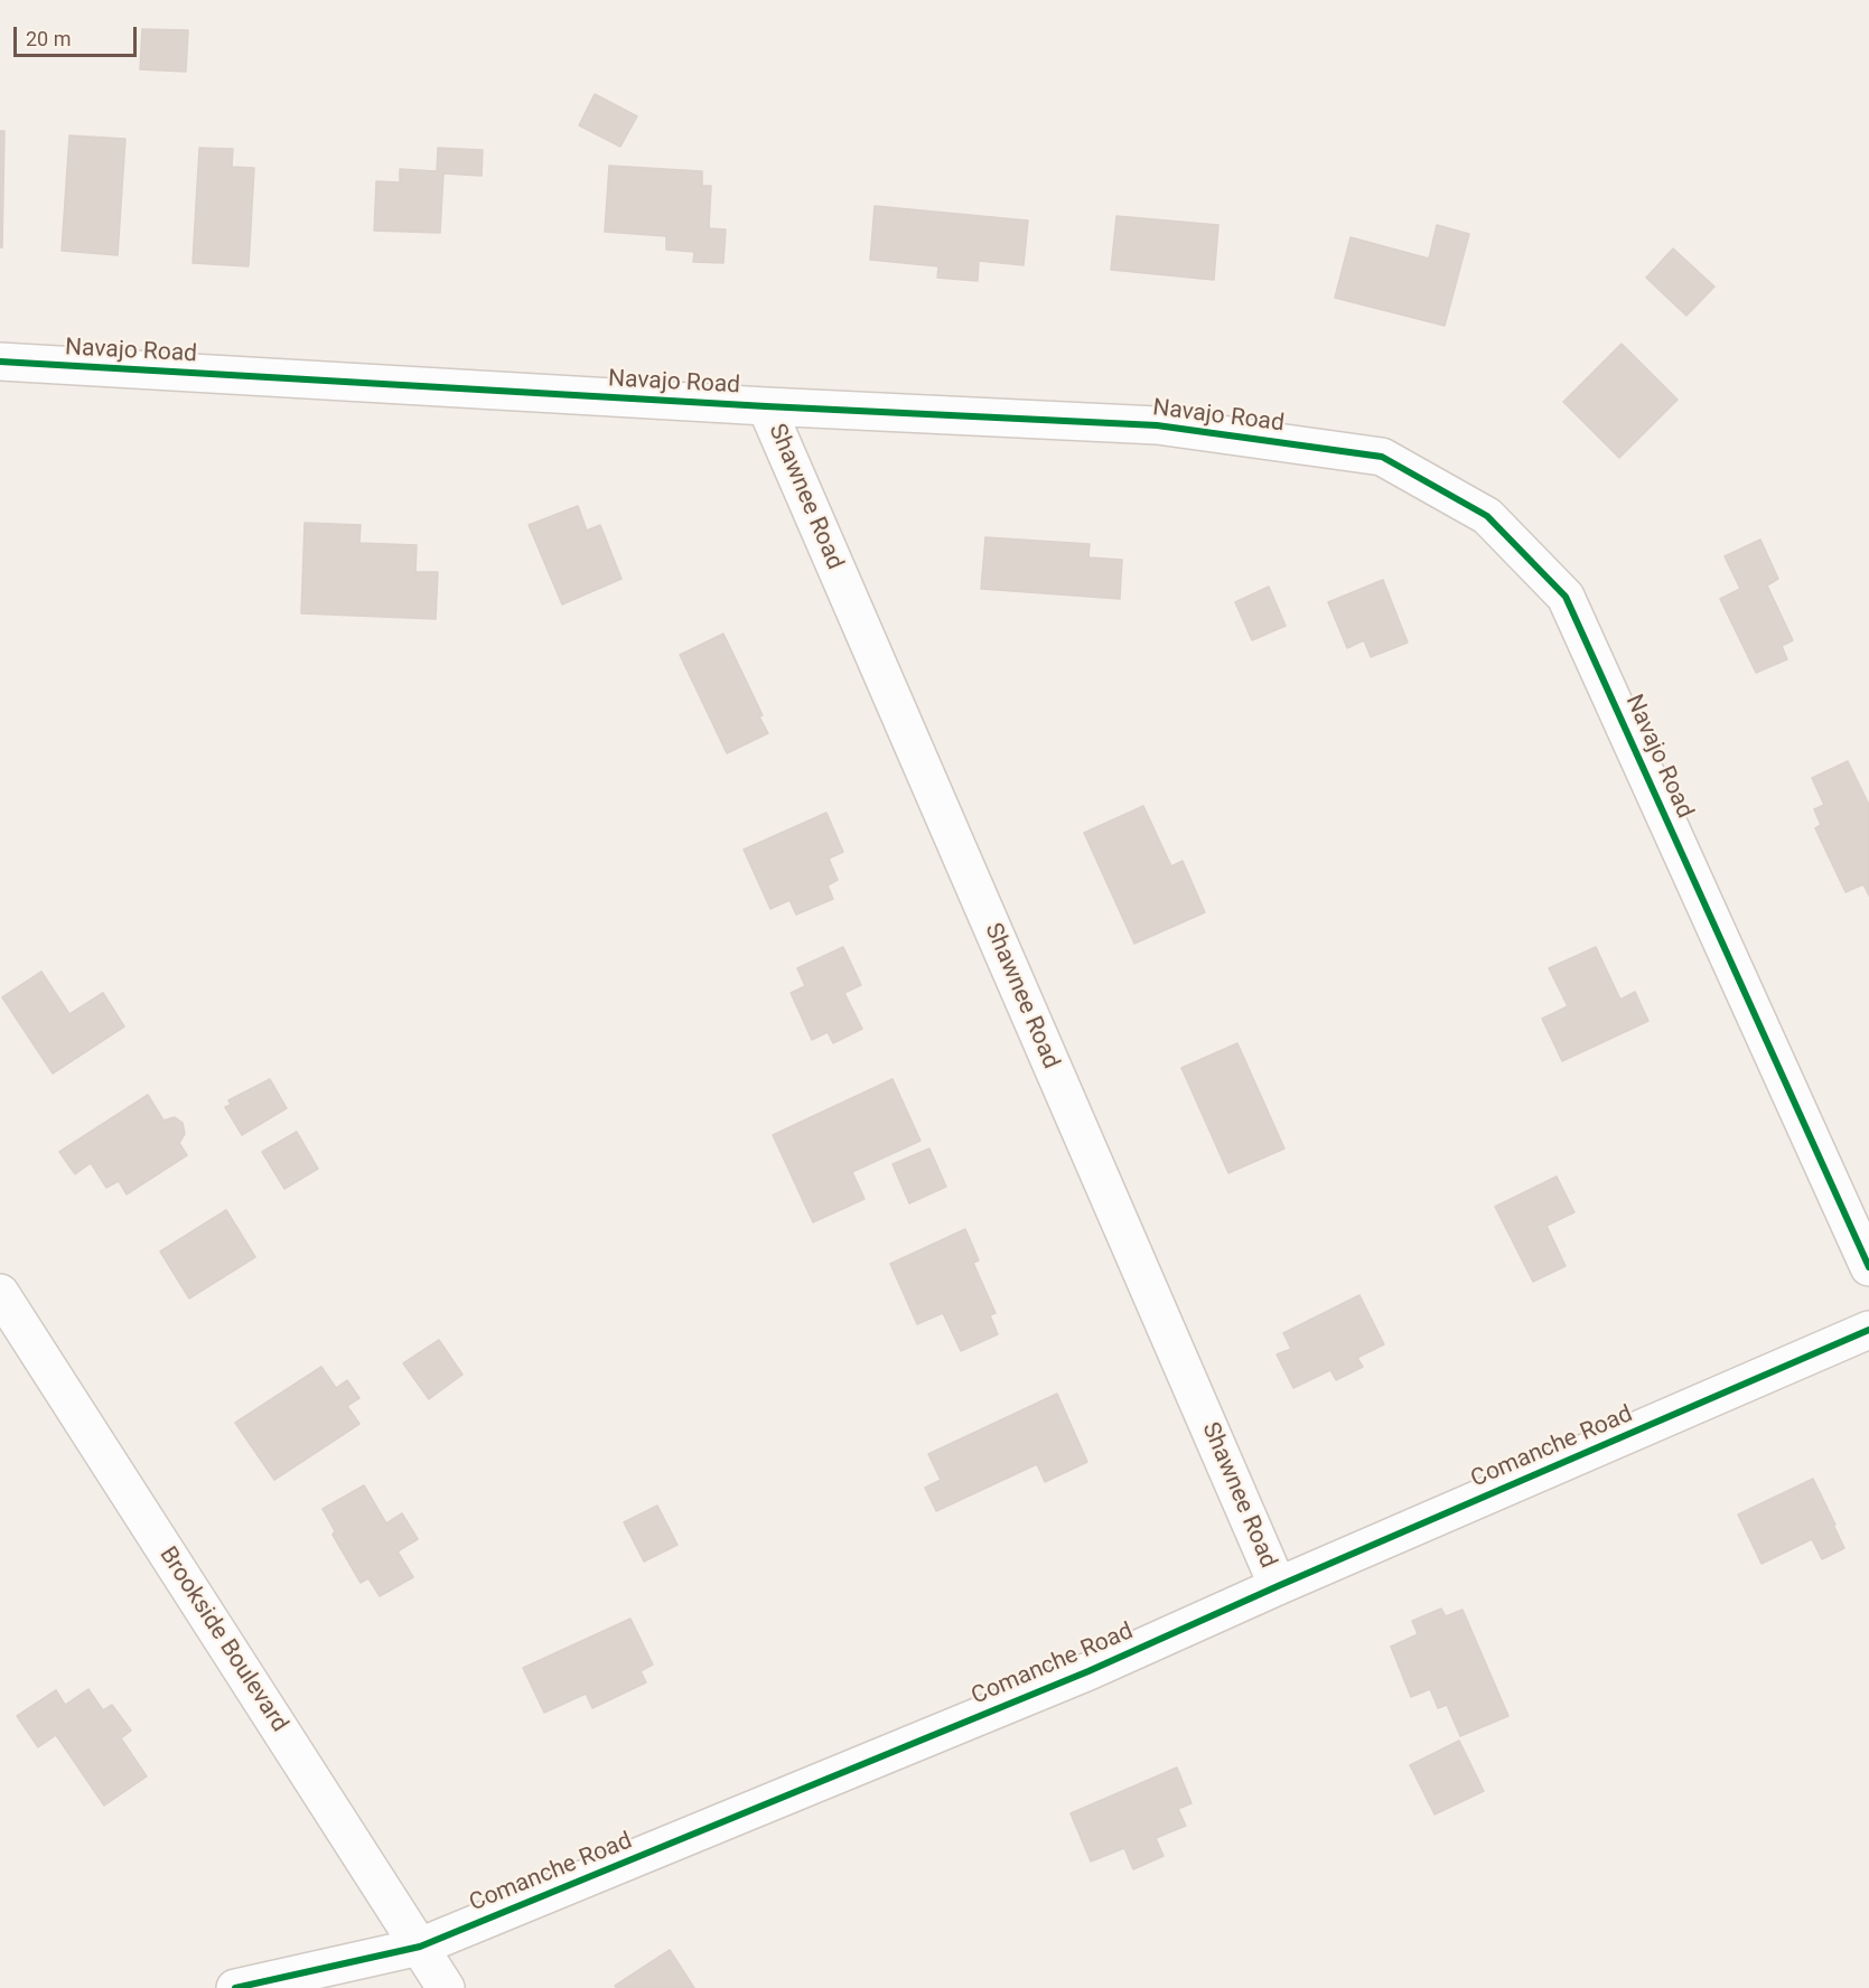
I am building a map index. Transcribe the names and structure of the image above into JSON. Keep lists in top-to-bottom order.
{
  "streets": {
    "street": [
      "Navajo Road",
      "Shawnee Road",
      "Comanche Road",
      "Brookside Boulevard"
    ]
  },
  "crossings": [
    ["Navajo Road", "Shawnee Road"],
    ["Shawnee Road", "Comanche Road"],
    ["Comanche Road", "Brookside Boulevard"]
  ],
  "scale_bar": "20 m"
}
